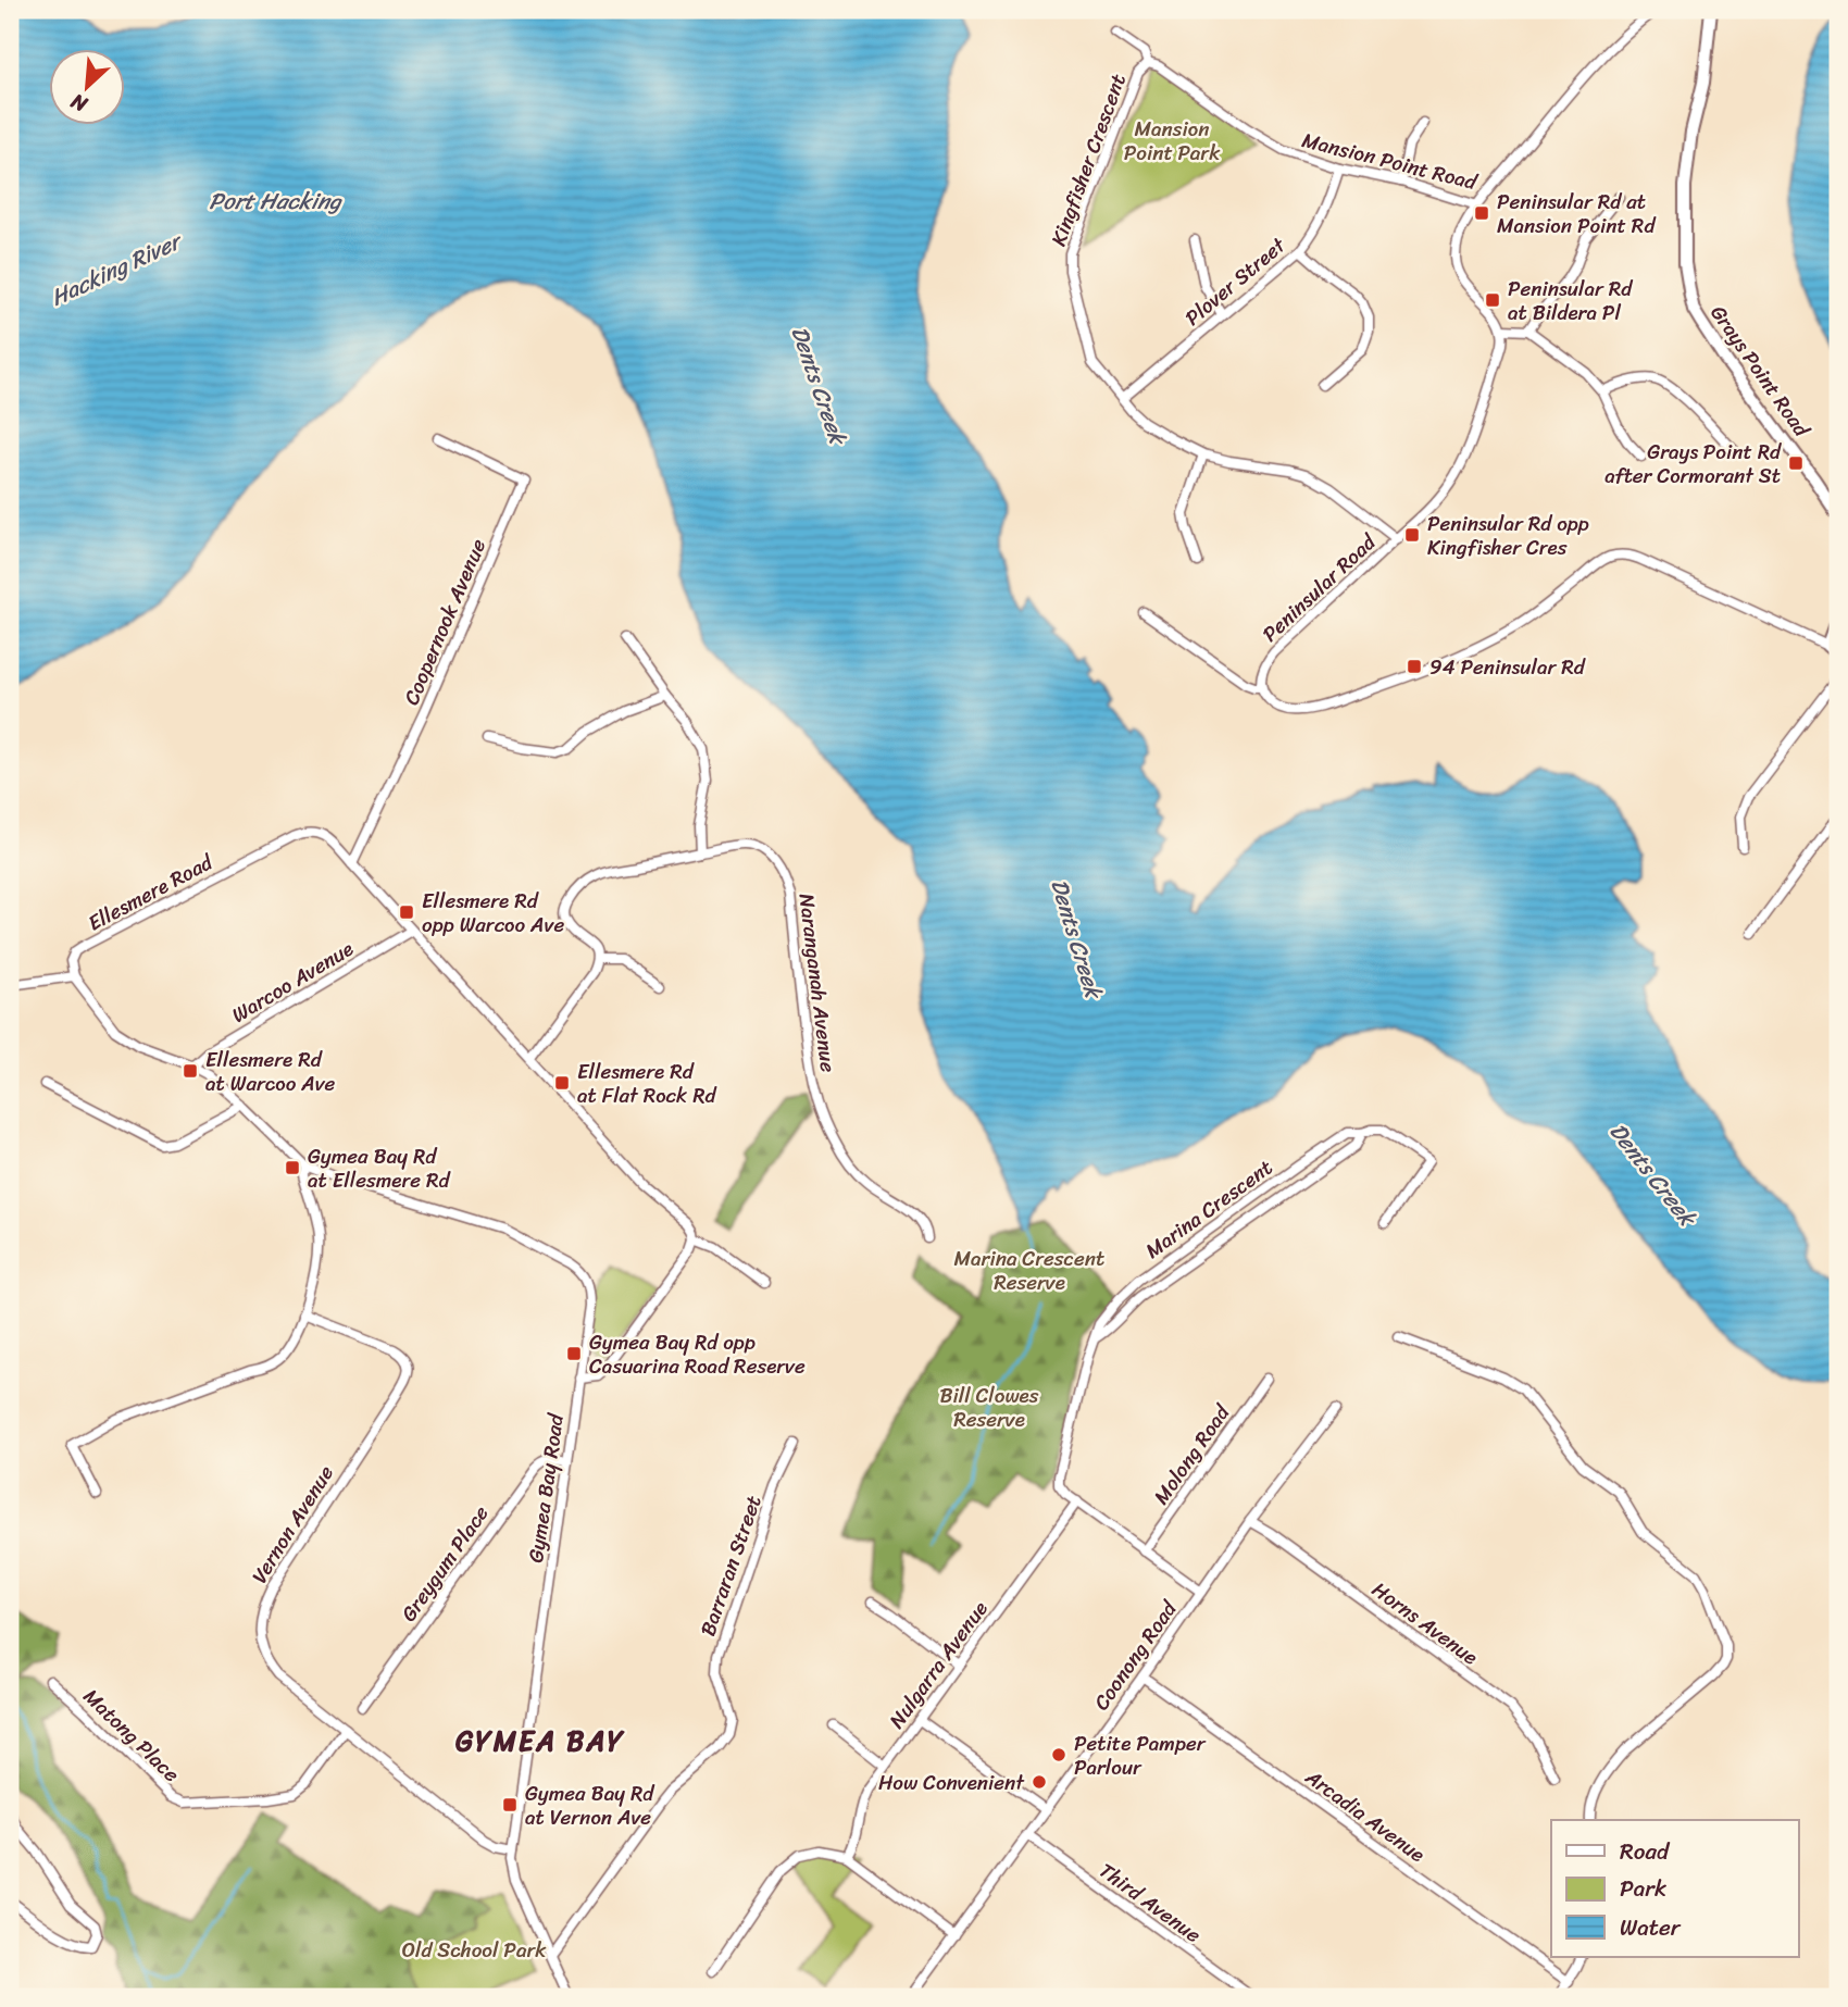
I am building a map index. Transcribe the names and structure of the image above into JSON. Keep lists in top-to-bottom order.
{
  "streets": {
    "street": [
      "Kingfisher Crescent",
      "Mansion Point Road",
      "Plover Street",
      "Grays Point Road",
      "Peninsular Road",
      "Coopernook Avenue",
      "Ellesmere Road",
      "Warcoo Avenue",
      "Naranganah Avenue",
      "Marina Crescent",
      "Molong Road",
      "Gymea Bay Road",
      "Vernon Avenue",
      "Greygum Place",
      "Barraran Street",
      "Horns Avenue",
      "Coonong Road",
      "Nulgarra Avenue",
      "Matong Place",
      "Arcadia Avenue",
      "Third Avenue"
    ]
  },
  "crossings": [
    ["Kingfisher Crescent", "Mansion Point Road"],
    ["Kingfisher Crescent", "Plover Street"],
    ["Kingfisher Crescent", "Peninsular Road"],
    ["Mansion Point Road", "Plover Street"],
    ["Coopernook Avenue", "Ellesmere Road"],
    ["Ellesmere Road", "Warcoo Avenue"],
    ["Marina Crescent", "Molong Road"],
    ["Marina Crescent", "Coonong Road"],
    ["Marina Crescent", "Nulgarra Avenue"],
    ["Gymea Bay Road", "Vernon Avenue"],
    ["Gymea Bay Road", "Greygum Place"],
    ["Gymea Bay Road", "Barraran Street"],
    ["Vernon Avenue", "Matong Place"],
    ["Horns Avenue", "Coonong Road"],
    ["Coonong Road", "Arcadia Avenue"],
    ["Coonong Road", "Third Avenue"]
  ],
  "districts": ["GYMEA BAY"],
  "water": ["Port Hacking", "Hacking River", "Dents Creek"],
  "parks": [
    "Mansion Point Park",
    "Marina Crescent Reserve",
    "Bill Clowes Reserve",
    "Old School Park"
  ],
  "places": {
    "transit": [
      "Peninsular Rd at Mansion Point Rd",
      "Peninsular Rd at Bildera Pl",
      "Grays Point Rd after Cormorant St",
      "Peninsular Rd opp Kingfisher Cres",
      "94 Peninsular Rd",
      "Ellesmere Rd opp Warcoo Ave",
      "Ellesmere Rd at Warcoo Ave",
      "Ellesmere Rd at Flat Rock Rd",
      "Gymea Bay Rd at Ellesmere Rd",
      "Gymea Bay Rd opp Casuarina Road Reserve",
      "Gymea Bay Rd at Vernon Ave"
    ],
    "other": ["Petite Pamper Parlour", "How Convenient"]
  },
  "legend": ["Road", "Park", "Water"],
  "north": "bottom left"
}
